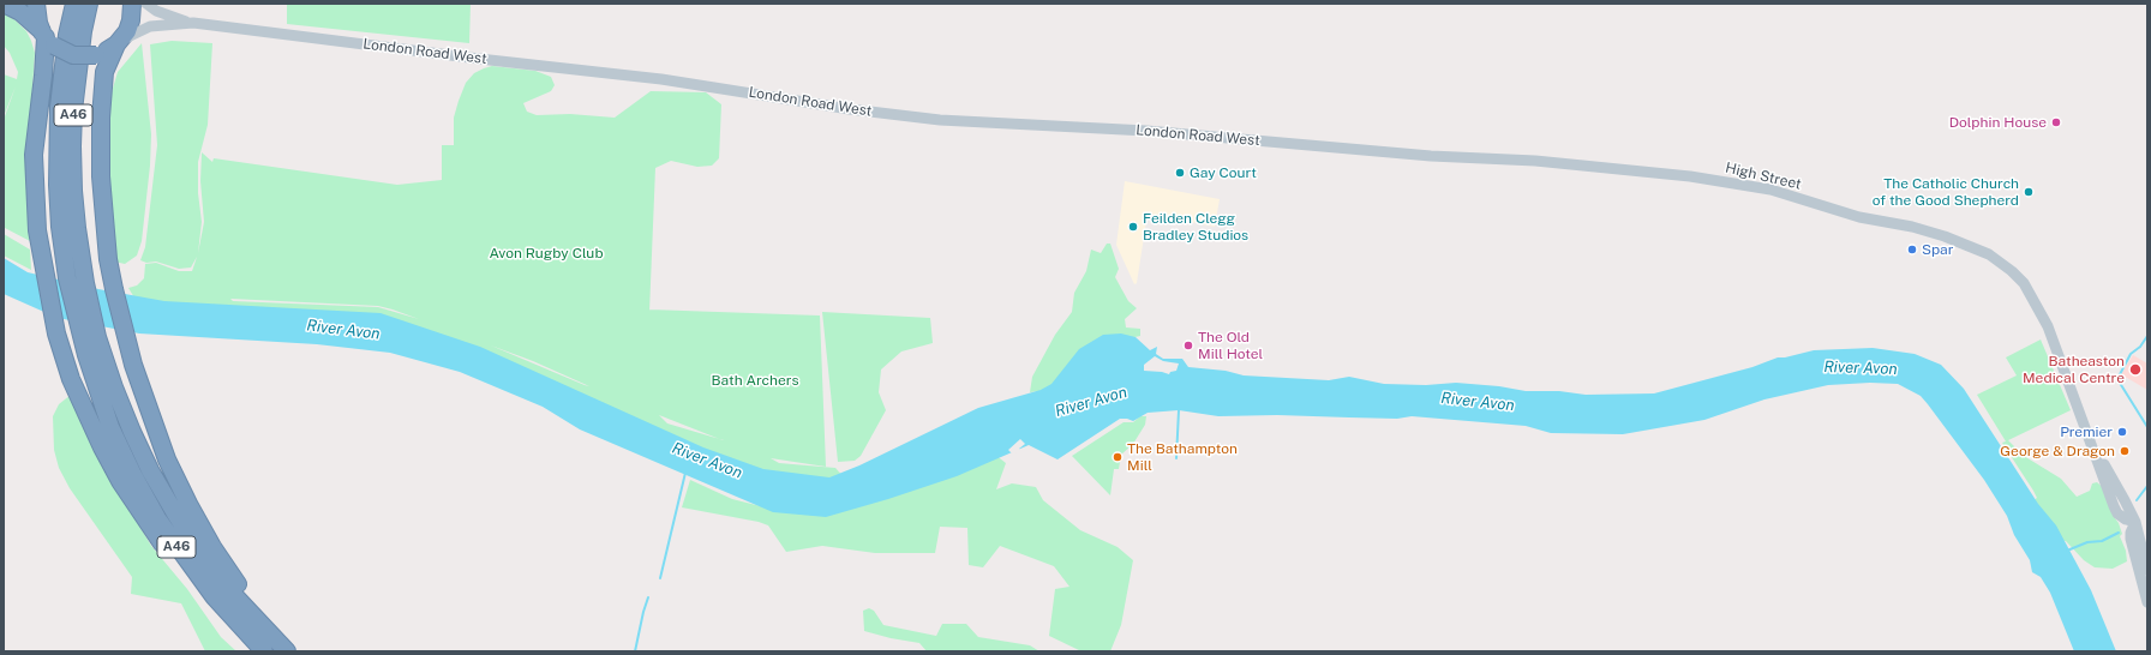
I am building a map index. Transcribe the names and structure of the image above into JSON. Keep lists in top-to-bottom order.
{
  "streets": {
    "highway": ["A46"],
    "street": ["London Road West", "High Street"]
  },
  "crossings": [
    ["London Road West", "High Street"]
  ],
  "water": ["River Avon"],
  "parks": ["Avon Rugby Club", "Bath Archers"],
  "places": [
    "Dolphin House",
    "Gay Court",
    "The Catholic Church of the Good Shepherd",
    "Feilden Clegg Bradley Studios",
    "Spar",
    "The Old Mill Hotel",
    "Batheaston Medical Centre",
    "Premier",
    "George & Dragon",
    "The Bathampton Mill"
  ]
}
